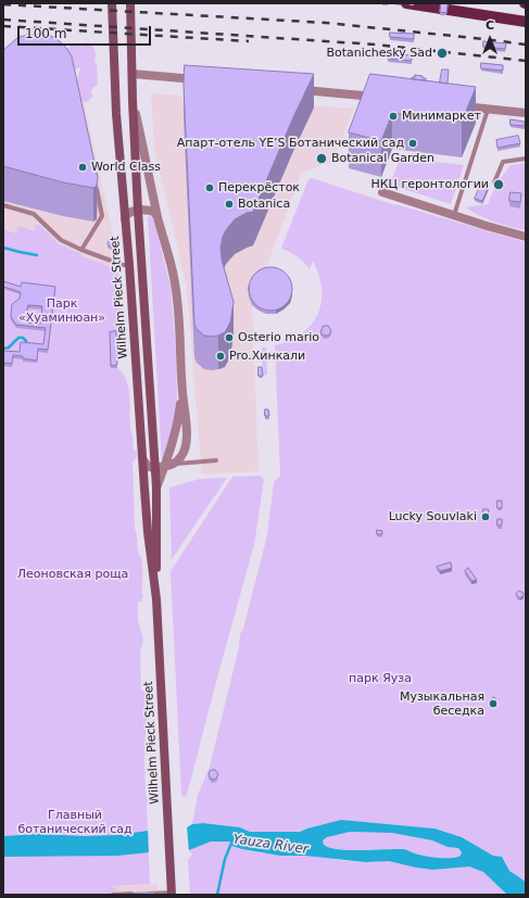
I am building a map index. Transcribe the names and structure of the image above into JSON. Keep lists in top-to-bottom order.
{
  "streets": {
    "main road": ["Wilhelm Pieck Street"]
  },
  "water": ["Yauza River"],
  "parks": [
    "Парк «Хуаминюан»",
    "Леоновская роща",
    "парк Яуза",
    "Главный ботанический сад"
  ],
  "places": [
    "Botanichesky Sad",
    "Минимаркет",
    "Апарт-отель YE’S Ботанический сад",
    "Botanical Garden",
    "World Class",
    "НКЦ геронтологии",
    "Перекрёсток",
    "Botanica",
    "Osterio mario",
    "Pro.Хинкали",
    "Lucky Souvlaki",
    "Музыкальная беседка"
  ],
  "scale_bar": "100 m",
  "north": "top"
}
